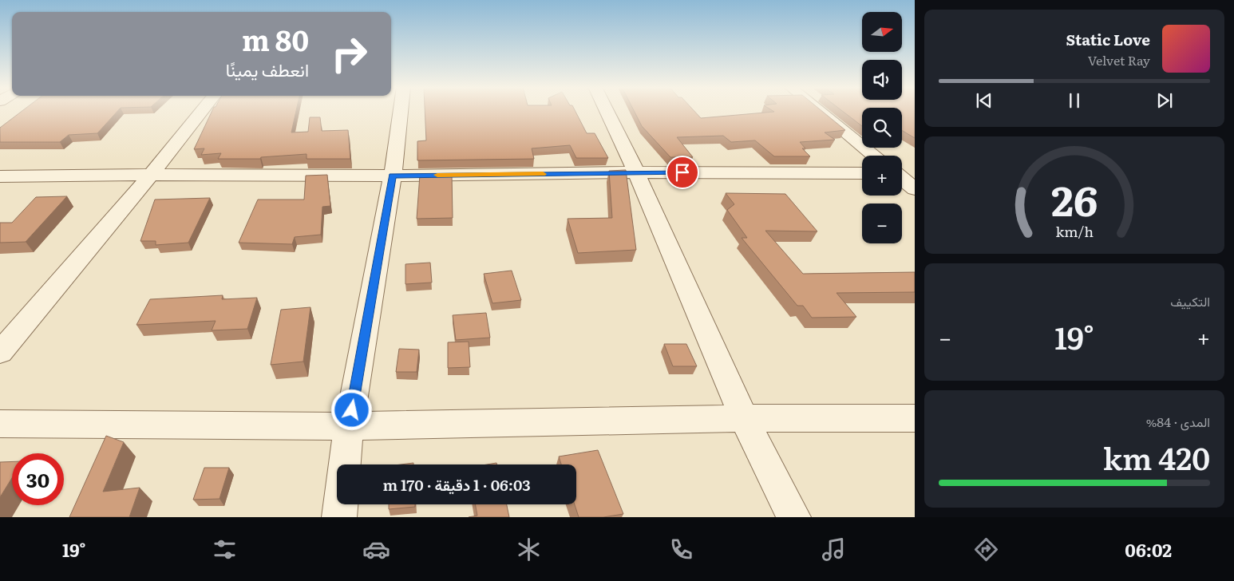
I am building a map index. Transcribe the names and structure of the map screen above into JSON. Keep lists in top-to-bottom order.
{
  "north": "right",
  "page": {
    "map_buttons": ["+", "−"],
    "turn": ["80 m", "انعطف يمينًا"],
    "song": ["Static Love", "Velvet Ray"],
    "tile": [
      "التكييف",
      ["المدى · 84%", "420 km"]
    ],
    "heat": ["−", "19°", "+"],
    "limit": "30",
    "trip": "06:03 · 1 دقيقة · 170 m",
    "tabs": ["06:02", "19°"],
    "gauge": ["26", "km/h"]
  }
}
